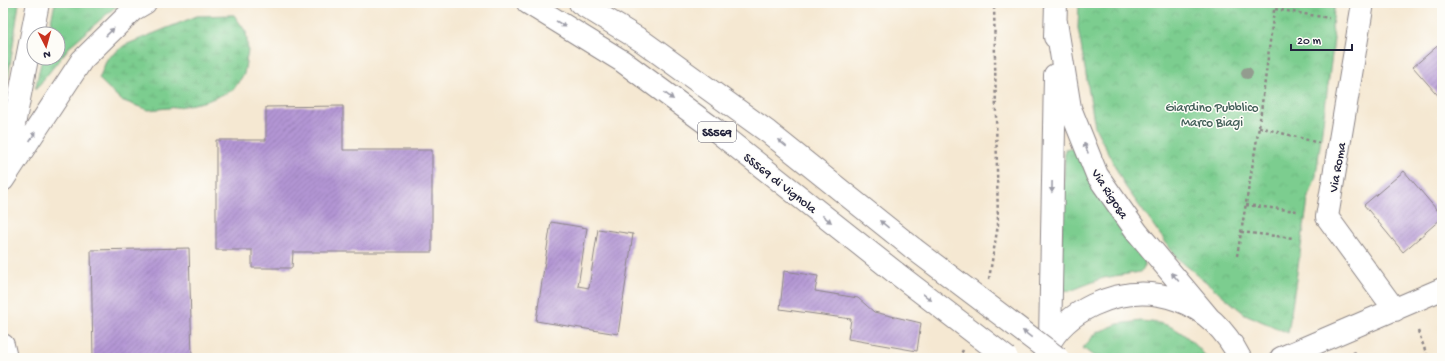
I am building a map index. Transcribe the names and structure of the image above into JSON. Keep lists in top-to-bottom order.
{
  "streets": {
    "main road": [
      "SS569",
      "Via Roma",
      "SS569 di Vignola",
      "Via Rigosa"
    ]
  },
  "crossings": [
    ["SS569", "Via Rigosa"]
  ],
  "parks": ["Giardino Pubblico Marco Biagi"],
  "scale_bar": "20 m",
  "north": "bottom"
}
